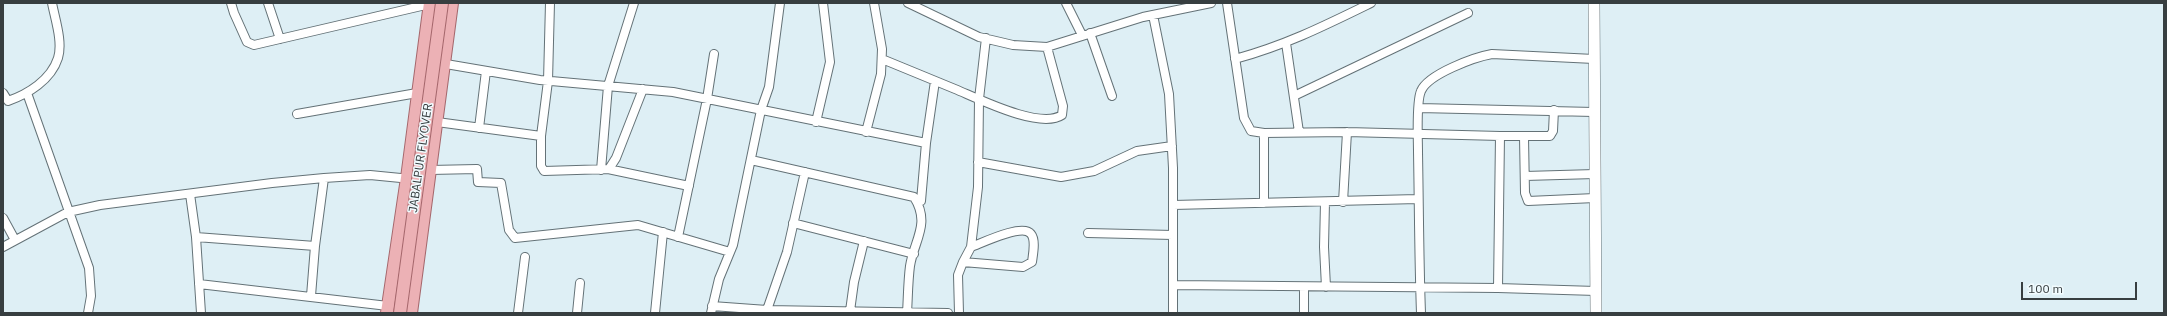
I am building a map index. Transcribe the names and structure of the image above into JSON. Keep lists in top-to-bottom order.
{
  "streets": {
    "main road": ["JABALPUR FLYOVER"]
  },
  "scale_bar": "100 m"
}
